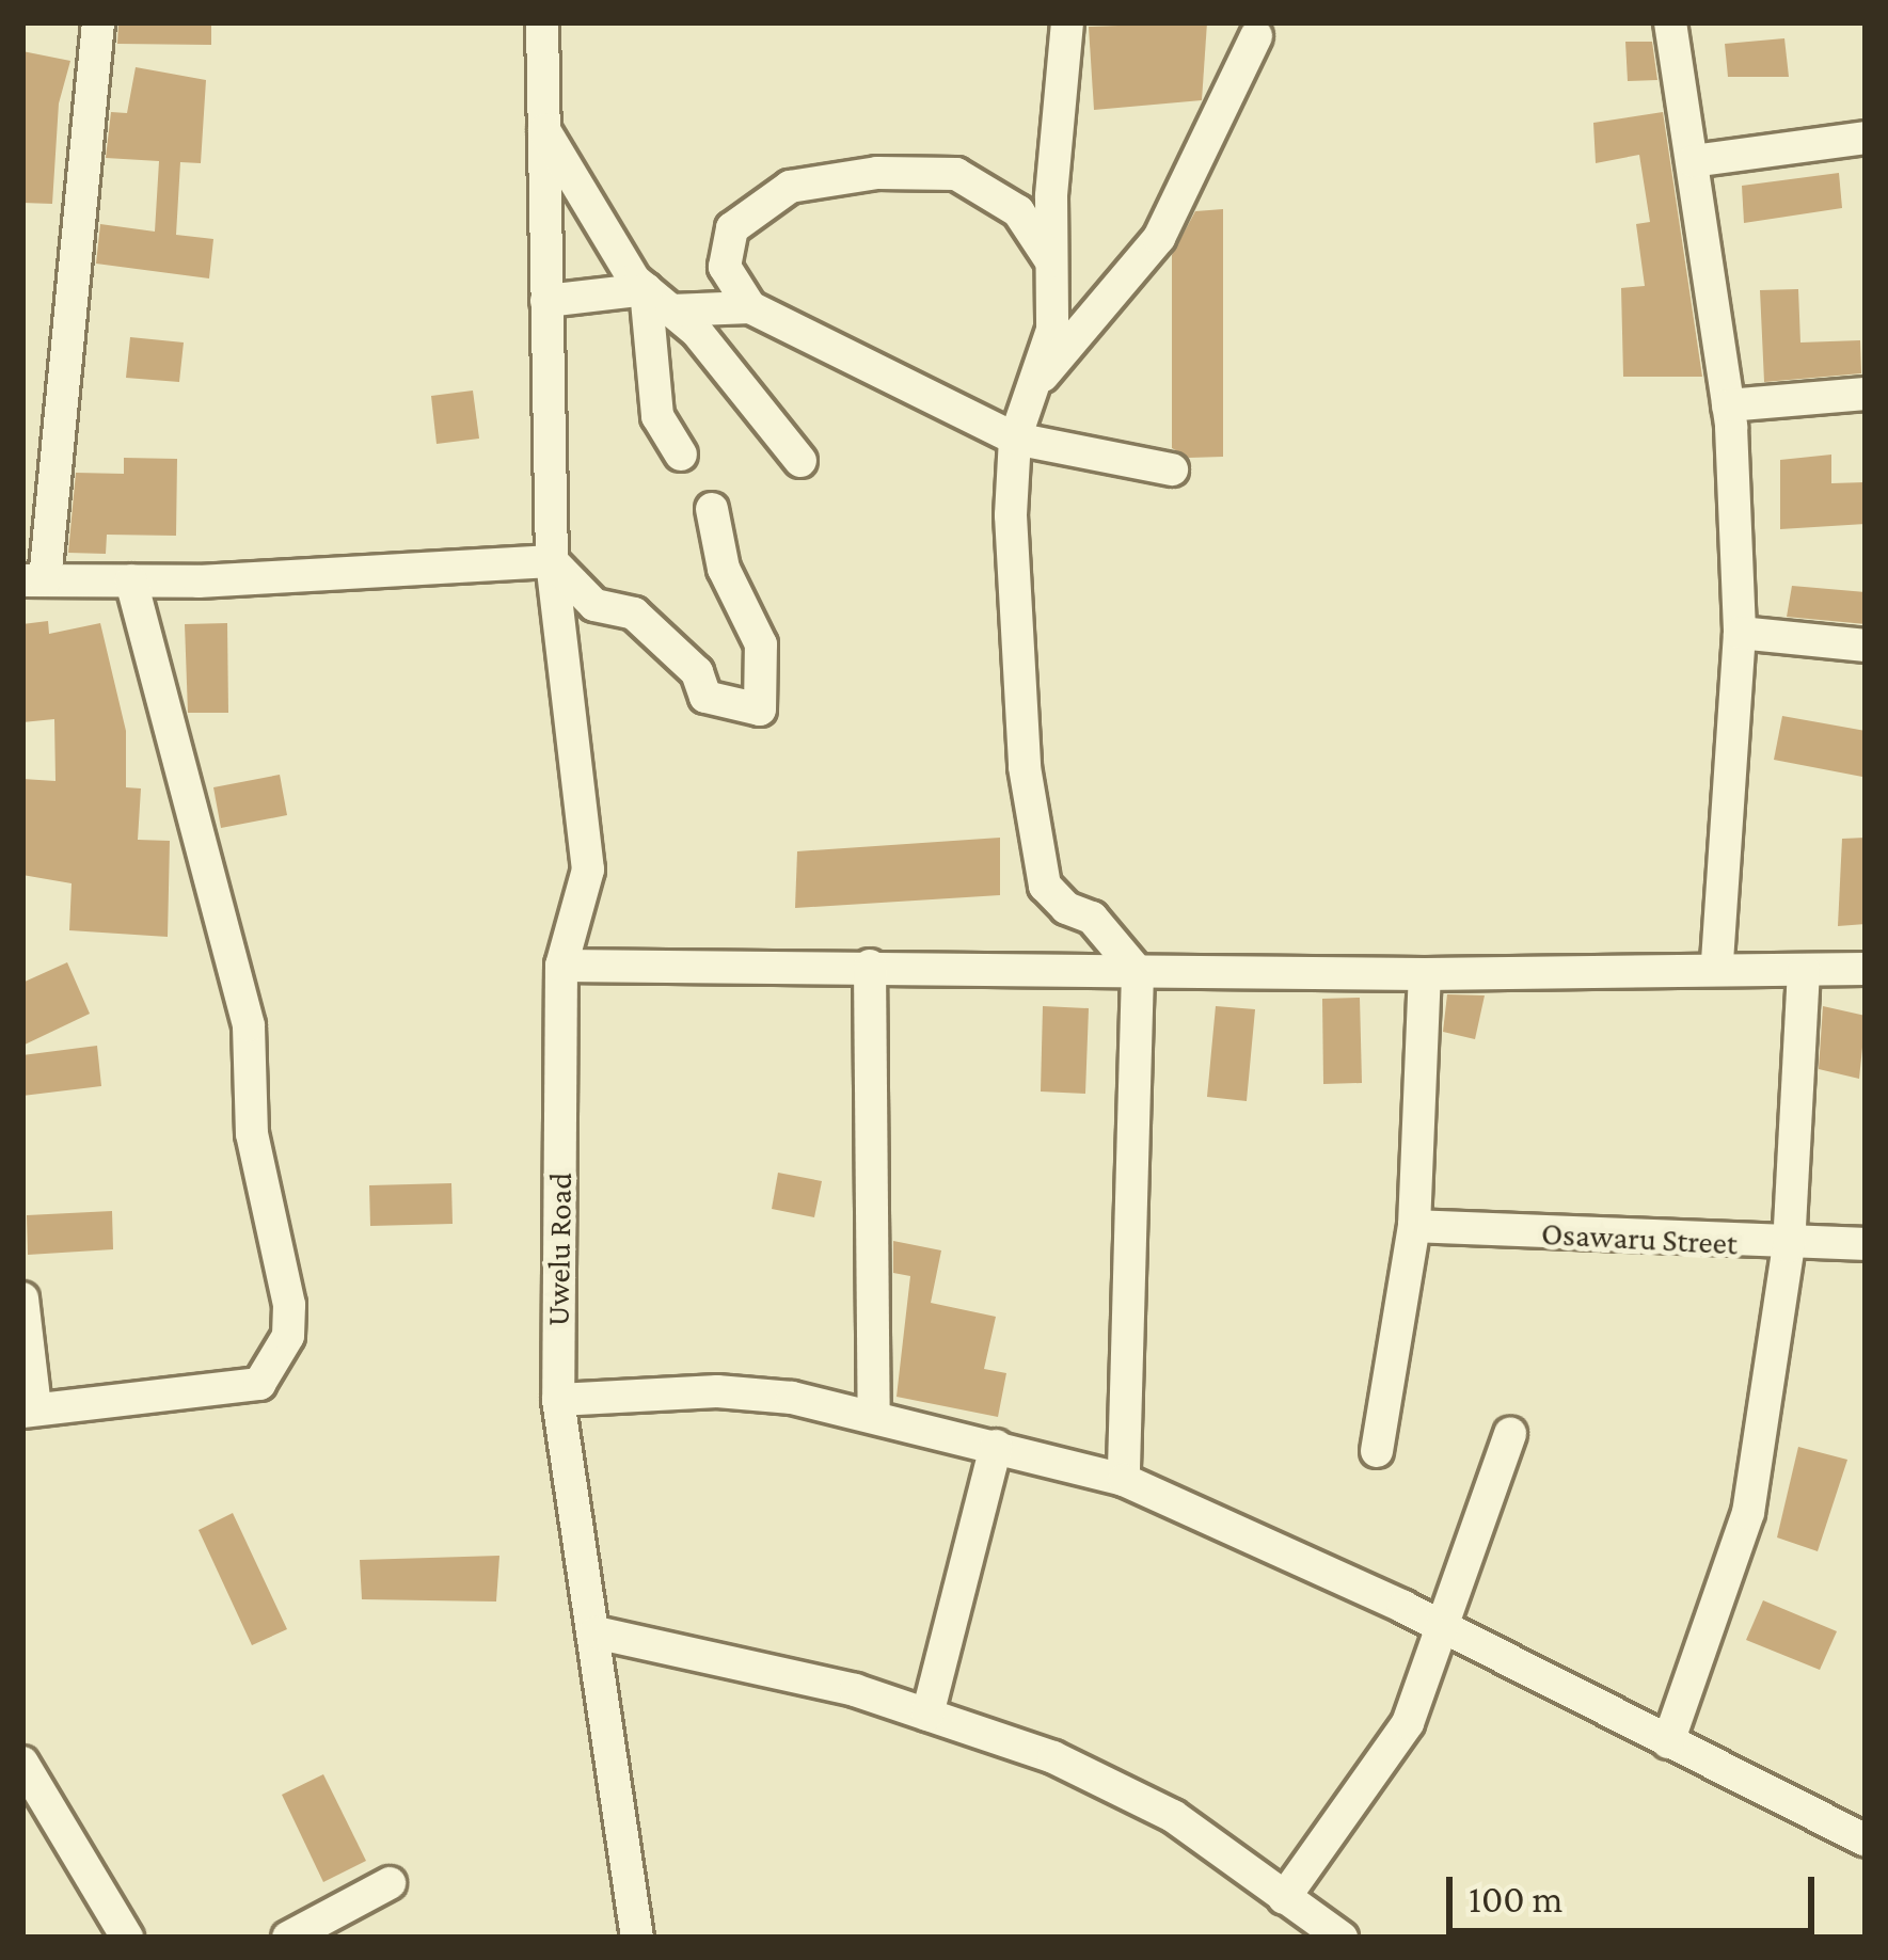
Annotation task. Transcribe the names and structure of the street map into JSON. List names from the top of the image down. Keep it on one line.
{"streets":{"street":["Osawaru Street","Uwelu Road"]},"scale_bar":"100 m"}
